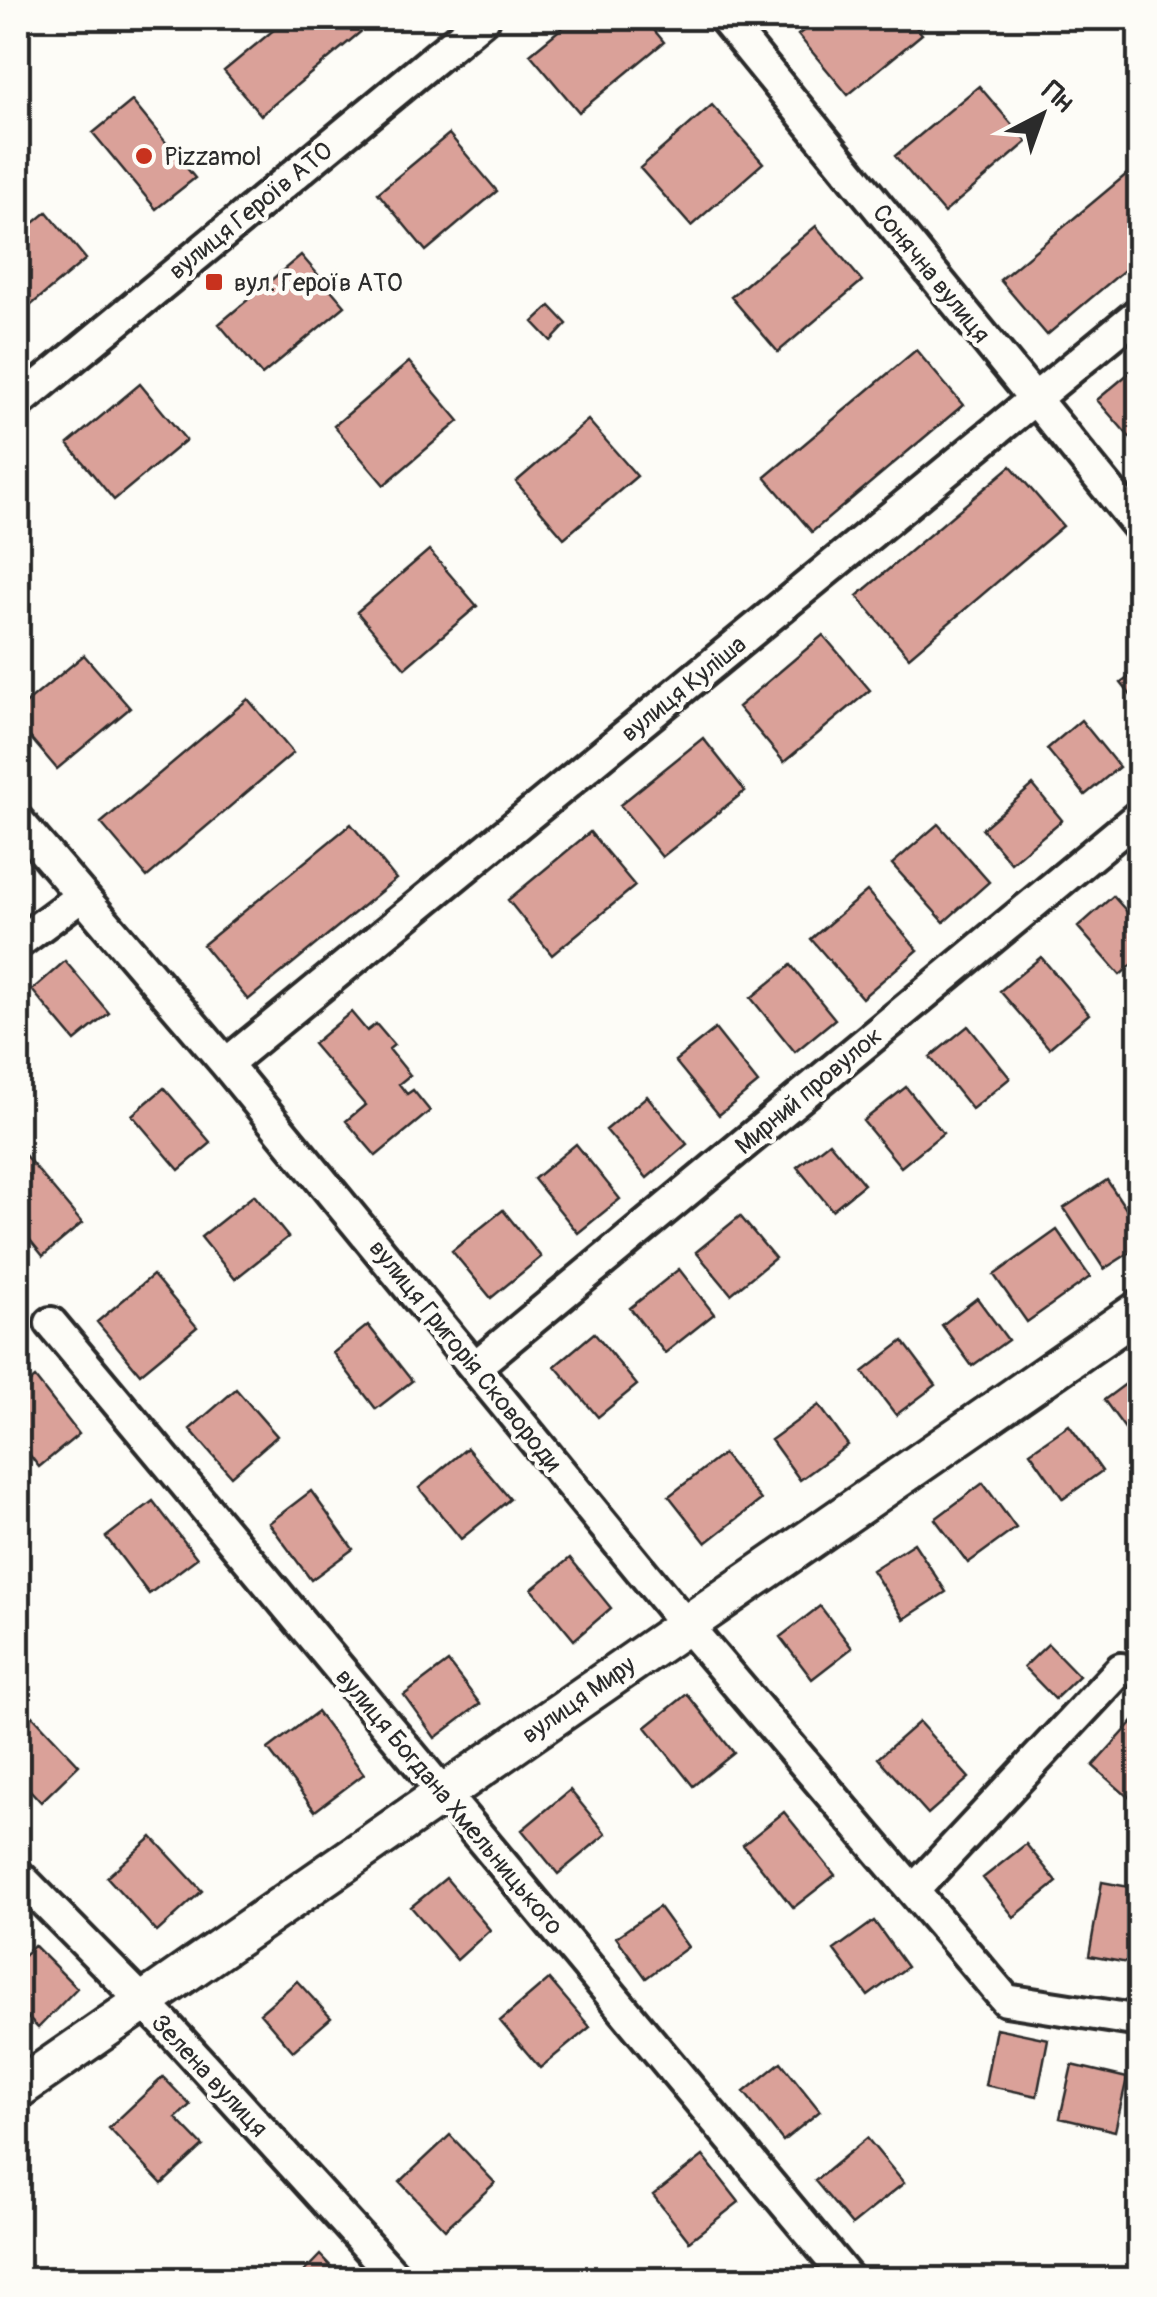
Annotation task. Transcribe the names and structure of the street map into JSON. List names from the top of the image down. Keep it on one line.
{"streets":{"street":["вулиця Героїв АТО","Сонячна вулиця","вулиця Куліша","Мирний провулок","вулиця Григорія Сковороди","вулиця Миру","вулиця Богдана Хмельницького","Зелена вулиця"]},"crossings":[["Сонячна вулиця","вулиця Куліша"],["вулиця Куліша","вулиця Григорія Сковороди"],["Мирний провулок","вулиця Григорія Сковороди"],["вулиця Григорія Сковороди","вулиця Миру"],["вулиця Миру","вулиця Богдана Хмельницького"],["вулиця Миру","Зелена вулиця"]],"places":{"other":["Pizzamol"],"transit":["вул. Героїв АТО"]},"north":"top right"}
